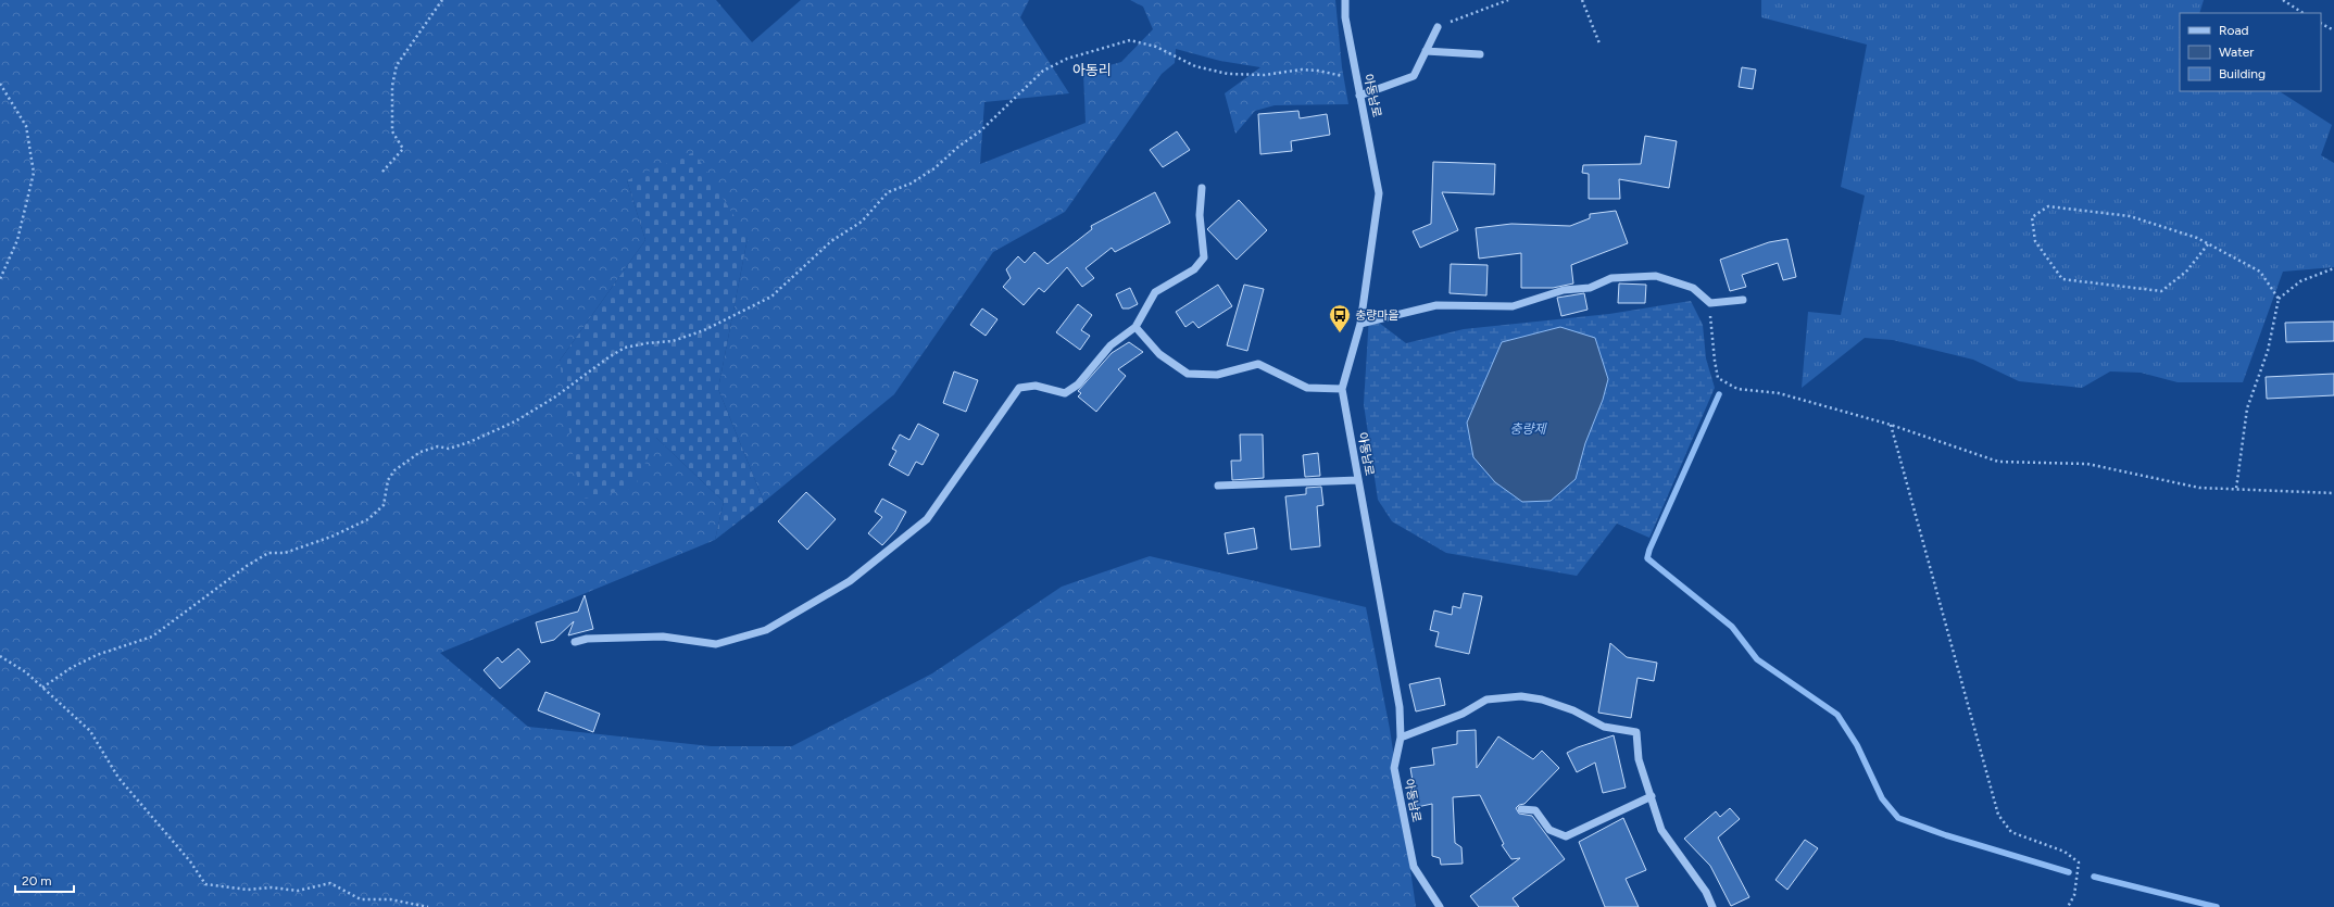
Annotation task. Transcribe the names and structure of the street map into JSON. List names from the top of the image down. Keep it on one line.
{"streets":{"street":["아동남로"]},"districts":["아동리"],"water":["충량제"],"places":{"bus stop":["충량마을"]},"legend":["Road","Water","Building"],"scale_bar":"20 m"}
